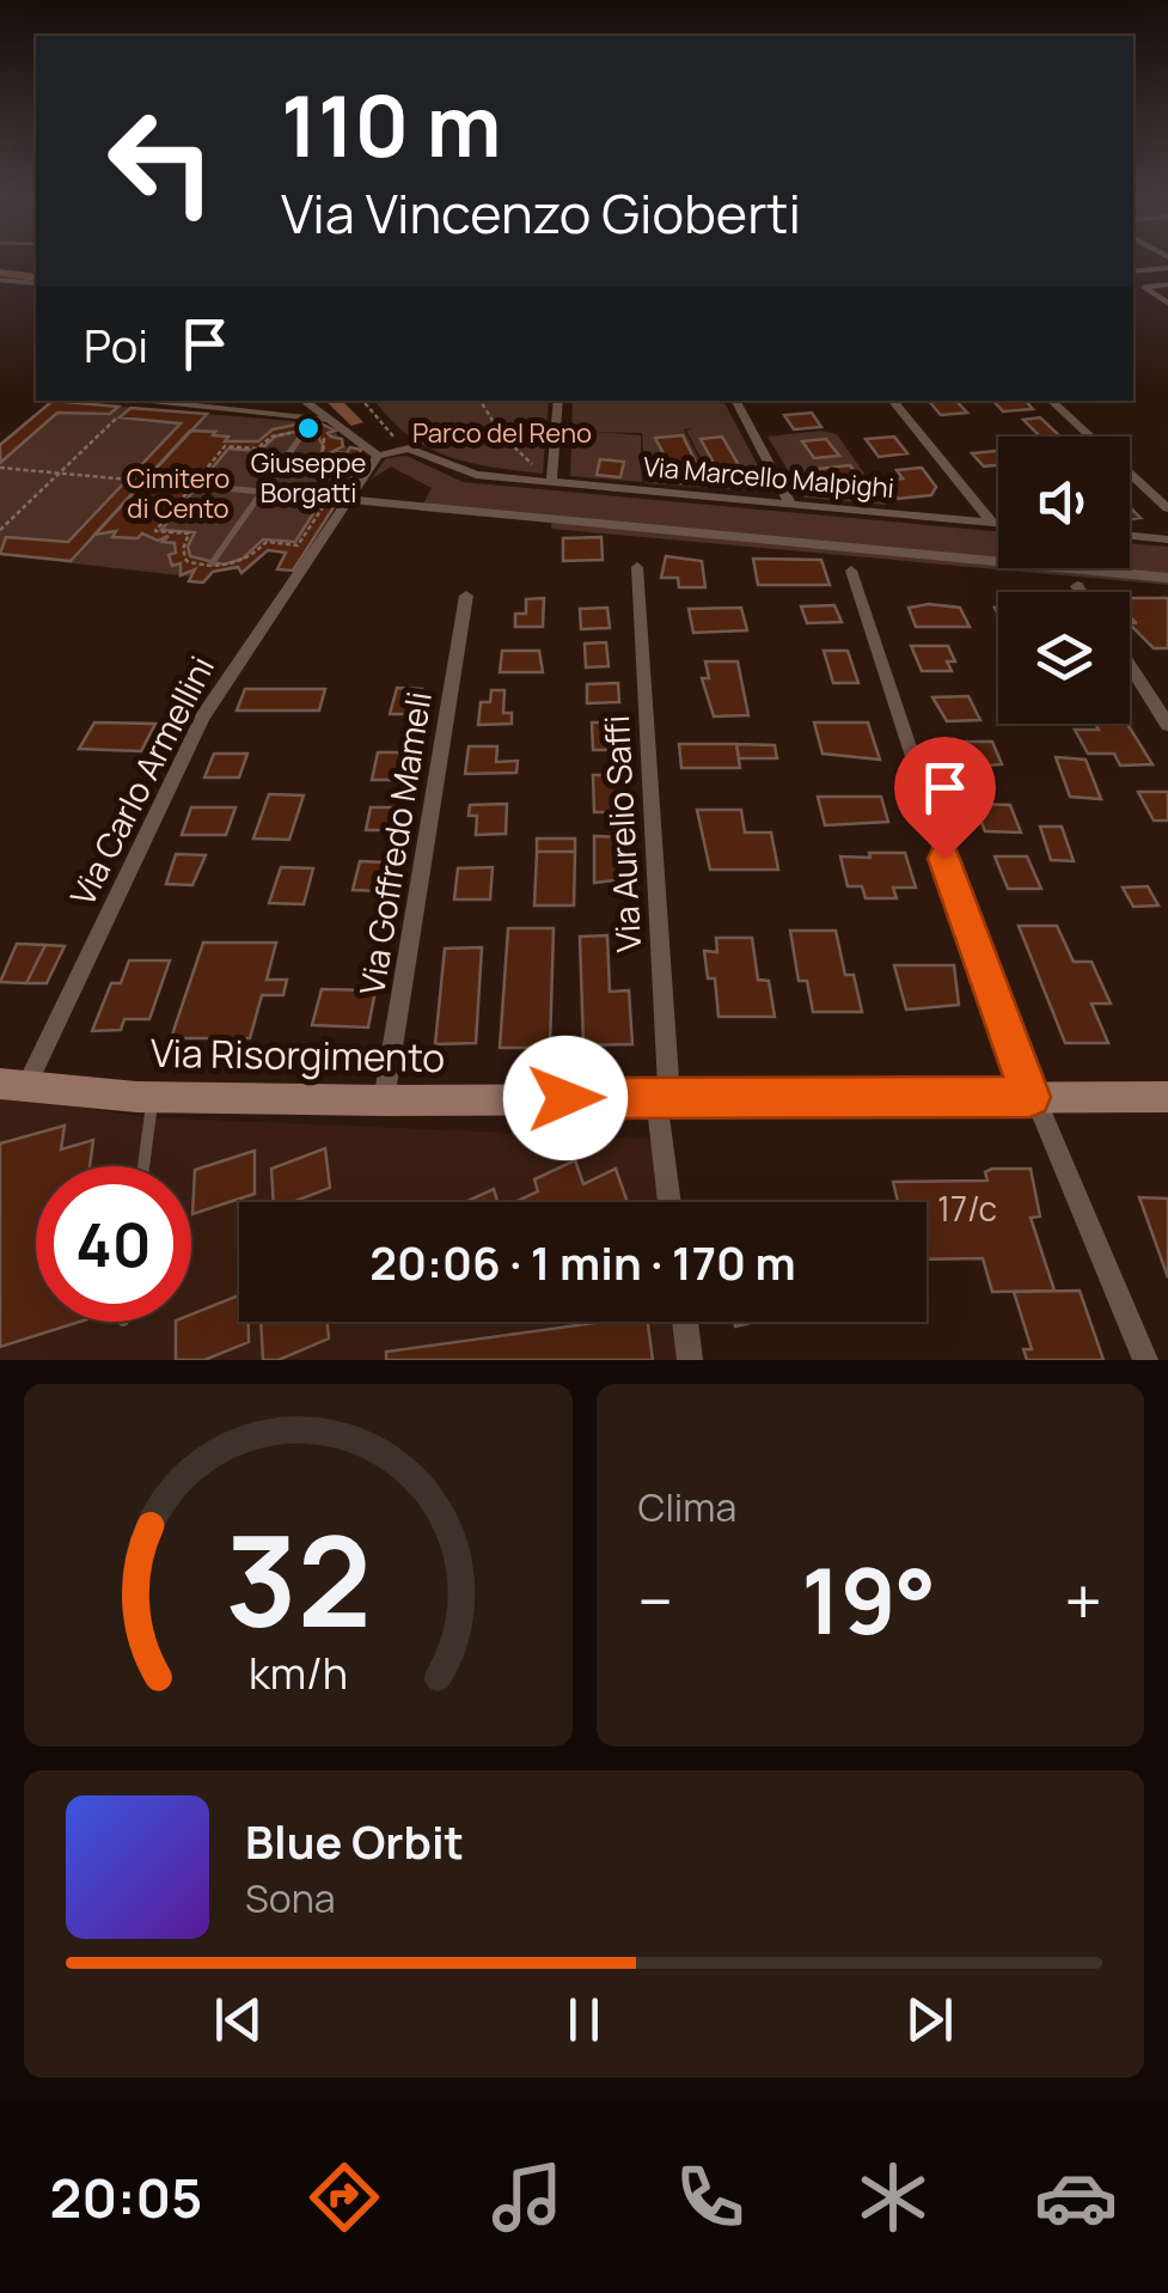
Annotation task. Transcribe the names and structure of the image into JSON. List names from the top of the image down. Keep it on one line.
{"streets":{"street":["Via Marcello Malpighi","Via Carlo Armellini","Via Aurelio Saffi","Via Goffredo Mameli","Via Risorgimento"]},"crossings":[["Via Carlo Armellini","Via Risorgimento"],["Via Aurelio Saffi","Via Risorgimento"],["Via Goffredo Mameli","Via Risorgimento"]],"parks":["Parco del Reno","Cimitero di Cento"],"places":["Giuseppe Borgatti"],"house_numbers":["17/c"],"page":{"turn":["110 m","Via Vincenzo Gioberti"],"then":"Poi","limit":"40","trip":"20:06 · 1 min · 170 m","tile":"Clima","heat":["−","19°","+"],"song":["Blue Orbit","Sona"],"tabs":"20:05","gauge":["32","km/h"]}}
